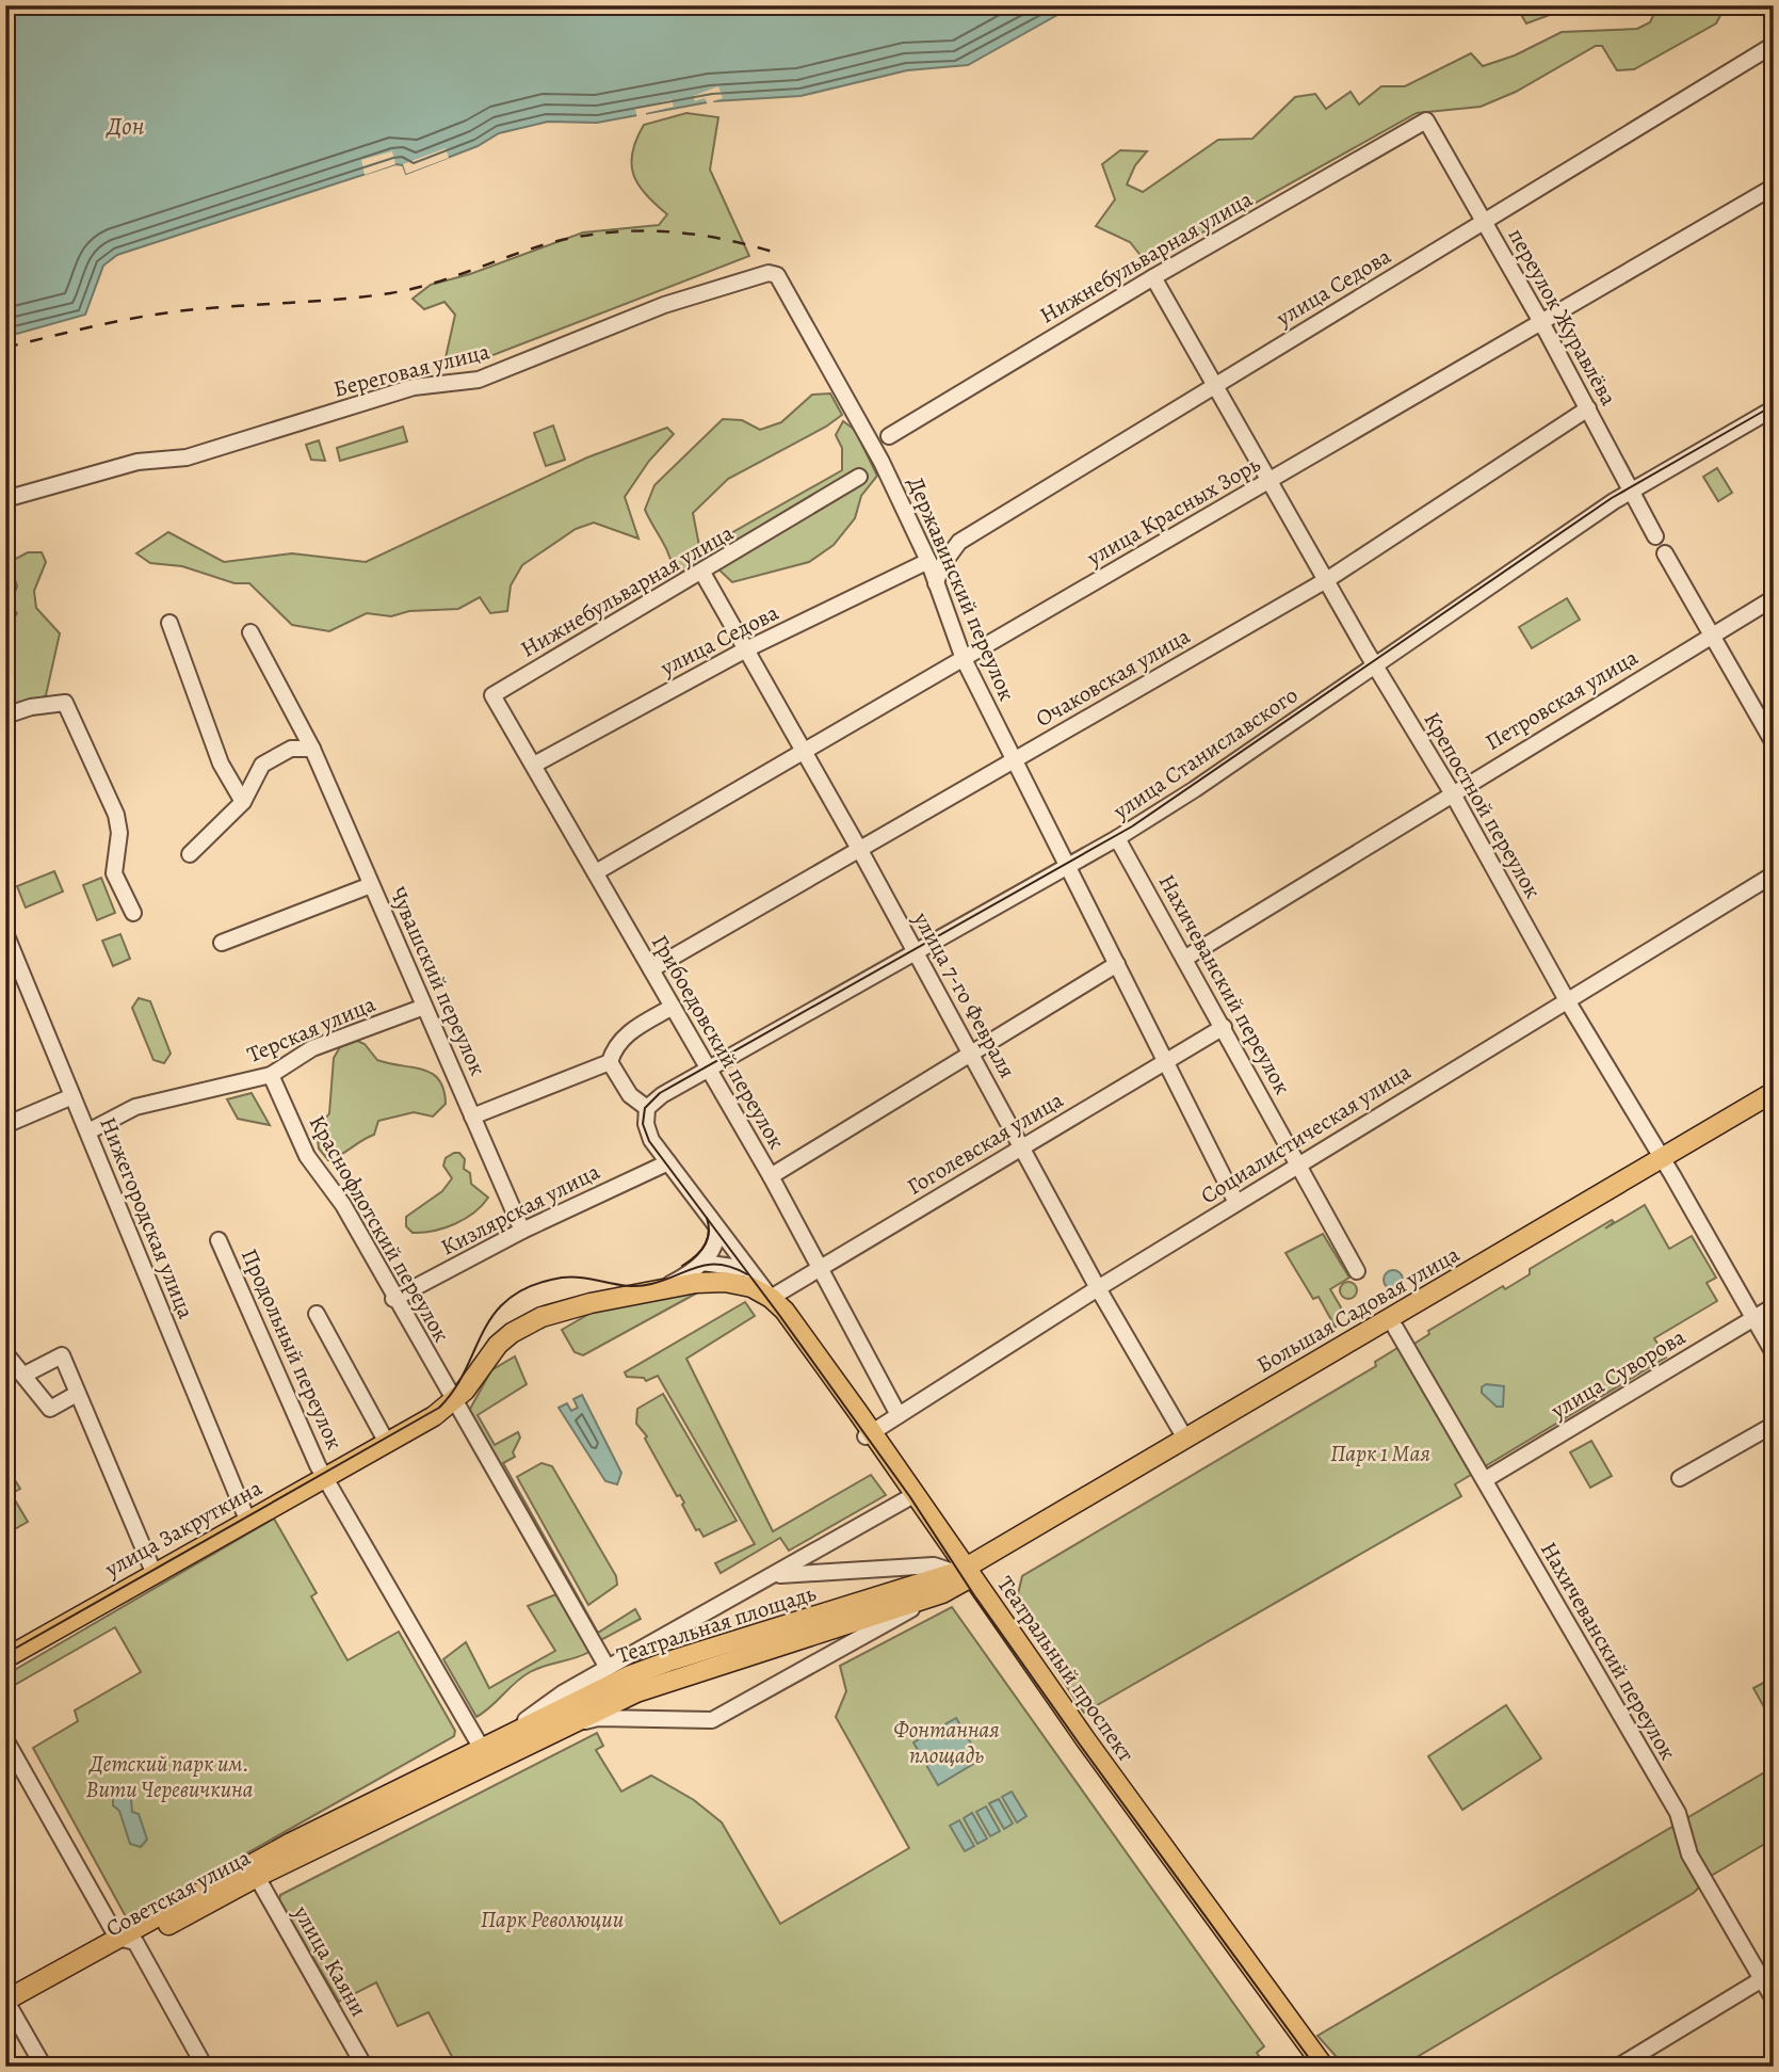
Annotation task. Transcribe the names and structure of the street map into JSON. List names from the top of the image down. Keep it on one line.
{"streets":{"main road":["Большая Садовая улица","улица Закруткина","Театральная площадь","Театральный проспект","Советская улица"],"street":["Нижнебульварная улица","улица Седова","переулок Журавлёва","Береговая улица","улица Красных Зорь","Державинский переулок","Очаковская улица","Петровская улица","улица Станиславского","Крепостной переулок","Чувашский переулок","Нахичеванский переулок","улица 7-го Февраля","Терская улица","Грибоедовский переулок","Социалистическая улица","Гоголевская улица","Кизлярская улица","Нижегородская улица","Краснофлотский переулок","Продольный переулок","улица Суворова","улица Каяни"]},"crossings":[["Нижнебульварная улица","переулок Журавлёва"],["Нижнебульварная улица","Крепостной переулок"],["Нижнебульварная улица","улица 7-го Февраля"],["Нижнебульварная улица","Грибоедовский переулок"],["улица Седова","переулок Журавлёва"],["улица Седова","Державинский переулок"],["улица Седова","Крепостной переулок"],["улица Седова","улица 7-го Февраля"],["улица Седова","Грибоедовский переулок"],["переулок Журавлёва","улица Красных Зорь"],["переулок Журавлёва","Очаковская улица"],["переулок Журавлёва","улица Станиславского"],["Береговая улица","Державинский переулок"],["улица Красных Зорь","Державинский переулок"],["улица Красных Зорь","Крепостной переулок"],["улица Красных Зорь","улица 7-го Февраля"],["улица Красных Зорь","Грибоедовский переулок"],["Державинский переулок","Очаковская улица"],["Державинский переулок","улица Станиславского"],["Державинский переулок","Социалистическая улица"],["Державинский переулок","Гоголевская улица"],["Очаковская улица","Крепостной переулок"],["Очаковская улица","улица 7-го Февраля"],["Очаковская улица","Грибоедовский переулок"],["Петровская улица","Крепостной переулок"],["Петровская улица","Нахичеванский переулок"],["улица Станиславского","Крепостной переулок"],["улица Станиславского","Нахичеванский переулок"],["улица Станиславского","улица 7-го Февраля"],["улица Станиславского","Грибоедовский переулок"],["улица Станиславского","Театральный проспект"],["Крепостной переулок","Социалистическая улица"],["Крепостной переулок","Большая Садовая улица"],["Крепостной переулок","улица Суворова"],["Чувашский переулок","Терская улица"],["Чувашский переулок","Кизлярская улица"],["Нахичеванский переулок","Социалистическая улица"],["Нахичеванский переулок","Гоголевская улица"],["Нахичеванский переулок","Большая Садовая улица"],["Нахичеванский переулок","улица Суворова"],["улица 7-го Февраля","Социалистическая улица"],["улица 7-го Февраля","Гоголевская улица"],["улица 7-го Февраля","Большая Садовая улица"],["Терская улица","Нижегородская улица"],["Терская улица","Краснофлотский переулок"],["Грибоедовский переулок","Социалистическая улица"],["Грибоедовский переулок","Гоголевская улица"],["Социалистическая улица","Театральный проспект"],["Гоголевская улица","улица Закруткина"],["Гоголевская улица","Театральный проспект"],["Кизлярская улица","Краснофлотский переулок"],["Кизлярская улица","Театральный проспект"],["Нижегородская улица","улица Закруткина"],["Краснофлотский переулок","улица Закруткина"],["Краснофлотский переулок","Театральная площадь"],["Большая Садовая улица","Театральная площадь"],["Большая Садовая улица","Театральный проспект"],["Продольный переулок","улица Закруткина"],["Продольный переулок","Советская улица"],["улица Закруткина","Театральный проспект"],["Театральная площадь","Театральный проспект"],["Театральная площадь","Советская улица"],["Советская улица","улица Каяни"]],"water":["Дон"],"parks":["Парк 1 Мая","Фонтанная площадь","Детский парк им. Вити Черевичкина","Парк Революции"]}
